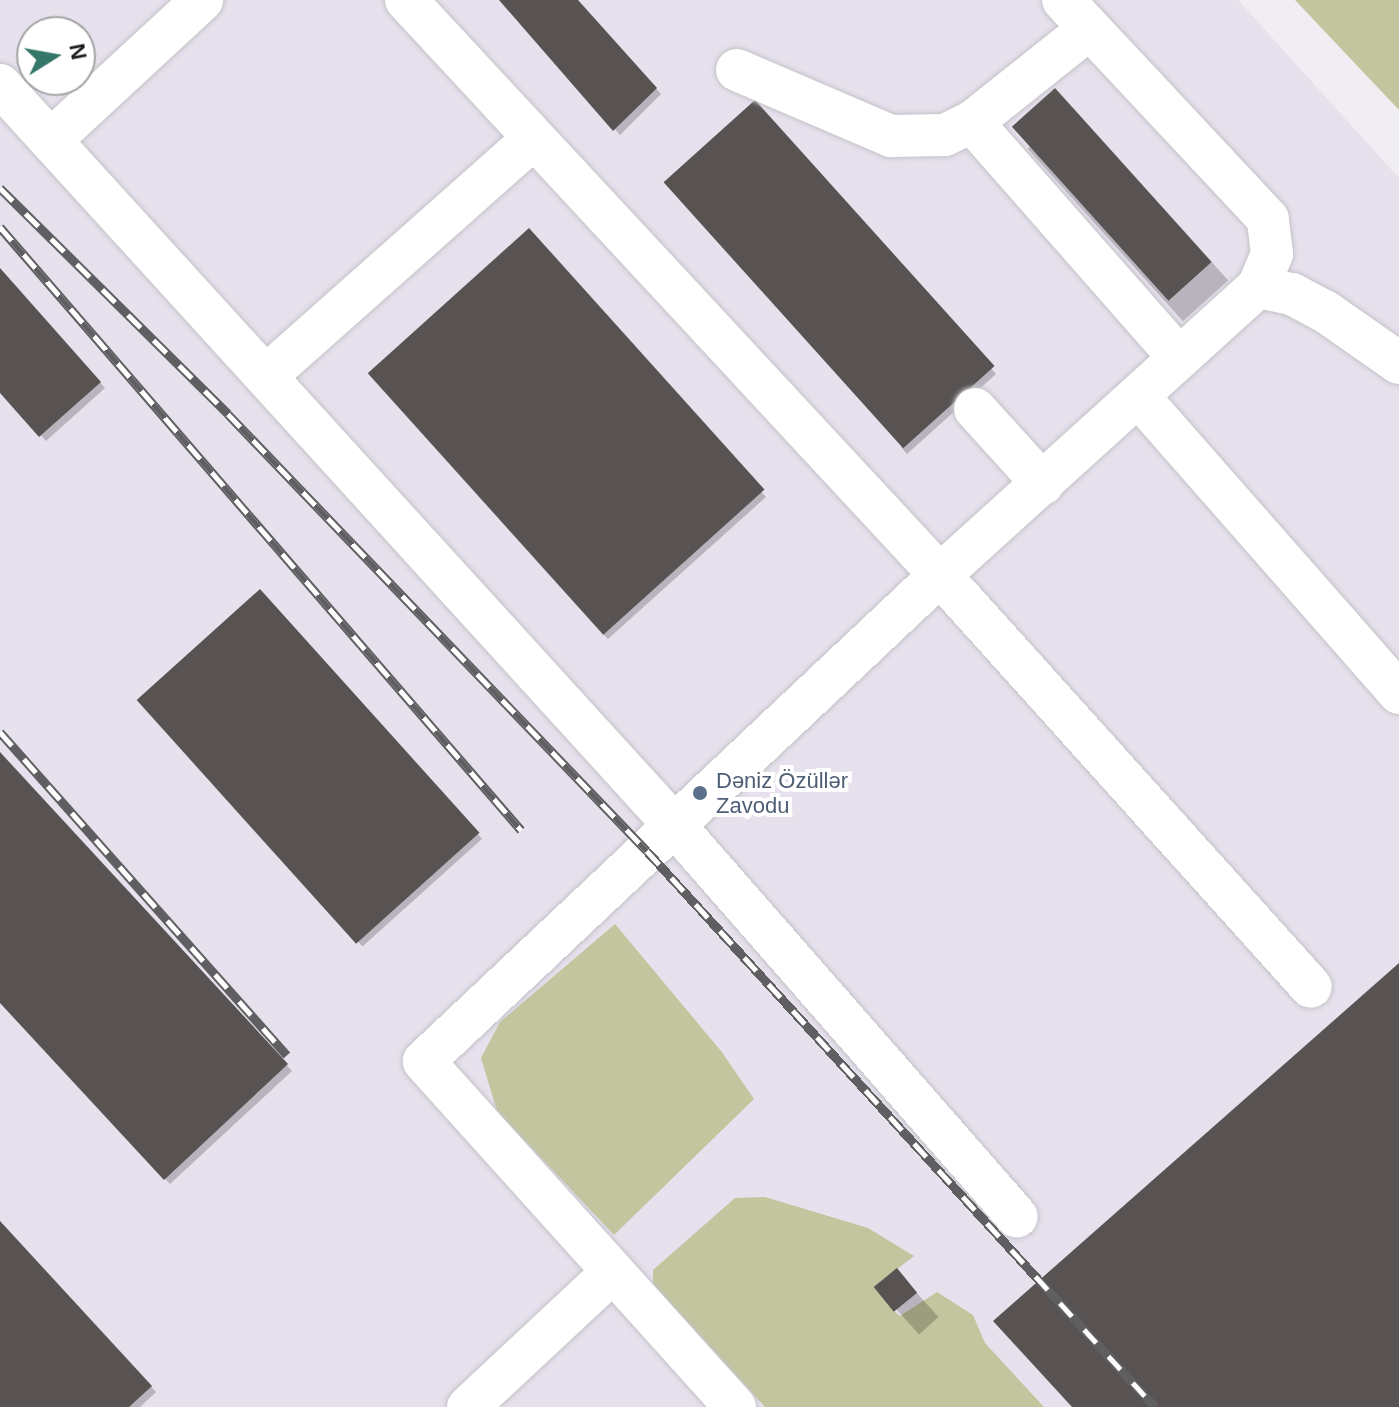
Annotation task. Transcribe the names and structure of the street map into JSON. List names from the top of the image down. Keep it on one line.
{"places":["Dəniz Özüllər Zavodu"],"north":"right"}
